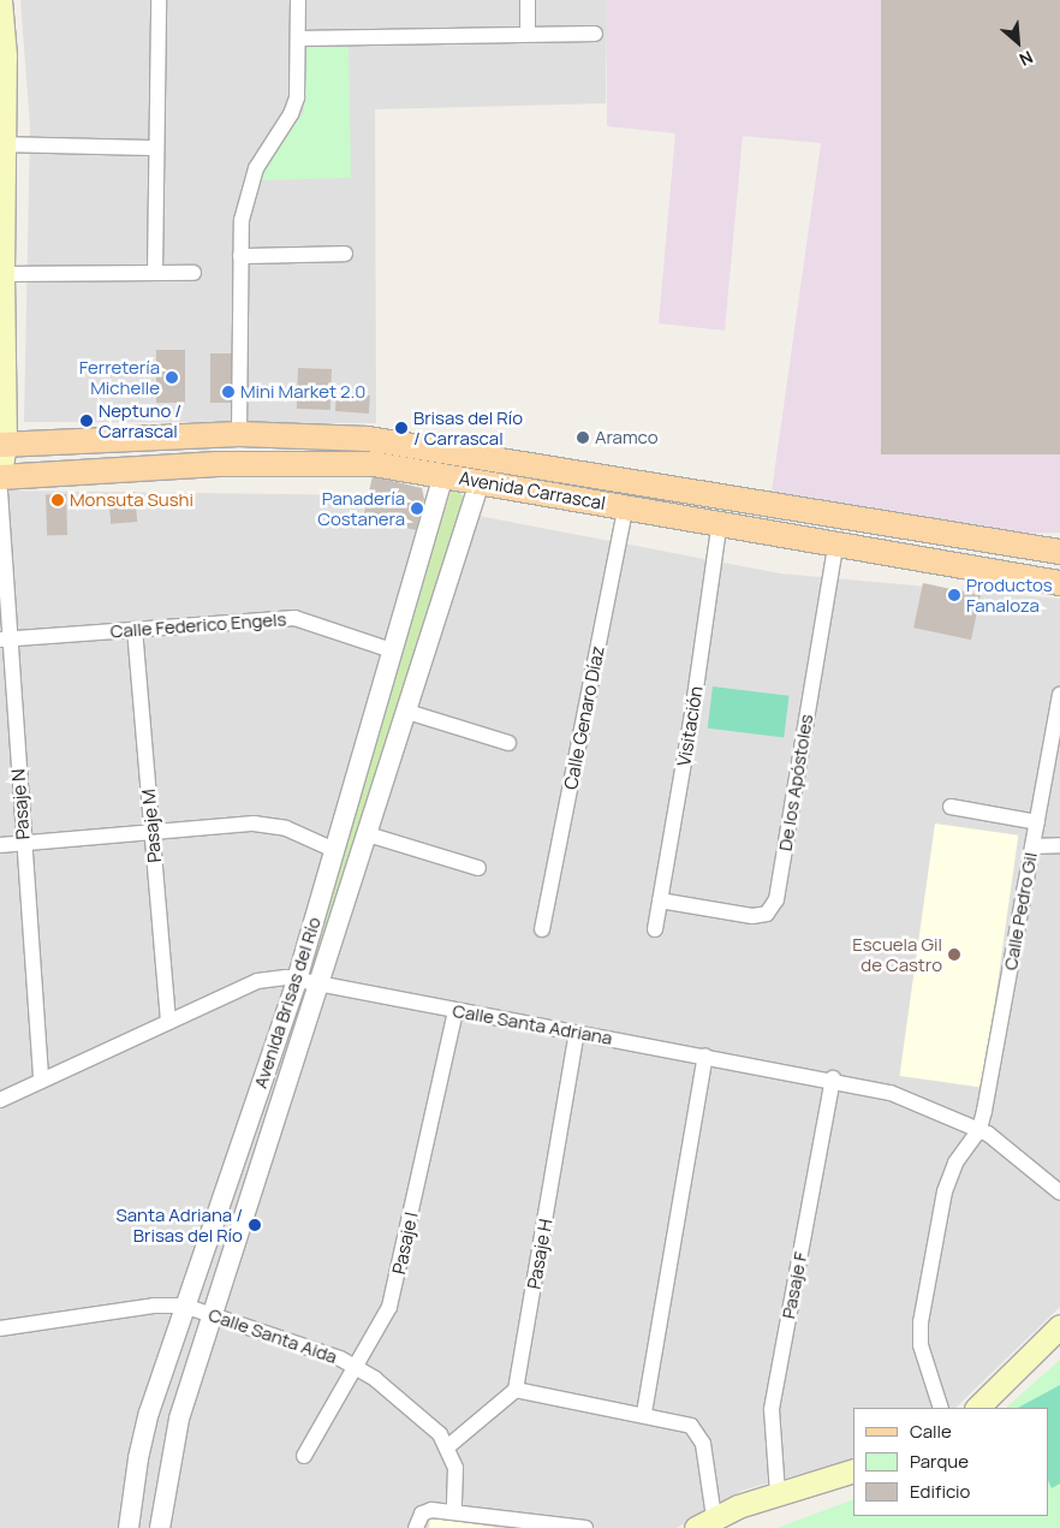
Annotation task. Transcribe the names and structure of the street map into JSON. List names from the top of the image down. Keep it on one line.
{"streets":{"main road":["Avenida Carrascal"],"street":["Calle Federico Engels","Calle Genaro Díaz","Visitación","De los Apóstoles","Pasaje N","Pasaje M","Calle Pedro Gil","Avenida Brisas del Río","Calle Santa Adriana","Pasaje I","Pasaje H","Pasaje F","Calle Santa Aida"]},"crossings":[["Avenida Carrascal","Calle Genaro Díaz"],["Avenida Carrascal","Visitación"],["Avenida Carrascal","De los Apóstoles"],["Avenida Carrascal","Avenida Brisas del Río"],["Calle Federico Engels","Pasaje N"],["Calle Federico Engels","Pasaje M"],["Calle Federico Engels","Avenida Brisas del Río"],["Visitación","De los Apóstoles"],["Pasaje N","Calle Santa Adriana"],["Pasaje M","Calle Santa Adriana"],["Calle Pedro Gil","Calle Santa Adriana"],["Avenida Brisas del Río","Calle Santa Adriana"],["Avenida Brisas del Río","Calle Santa Aida"],["Calle Santa Adriana","Pasaje I"],["Calle Santa Adriana","Pasaje H"],["Calle Santa Adriana","Pasaje F"],["Pasaje I","Calle Santa Aida"]],"places":["Ferretería Michelle","Mini Market 2.0","Neptuno / Carrascal","Brisas del Río / Carrascal","Aramco","Monsuta Sushi","Panadería Costanera","Productos Fanaloza","Escuela Gil de Castro","Santa Adriana / Brisas del Río"],"legend":["Calle","Parque","Edificio"],"north":"bottom right"}
